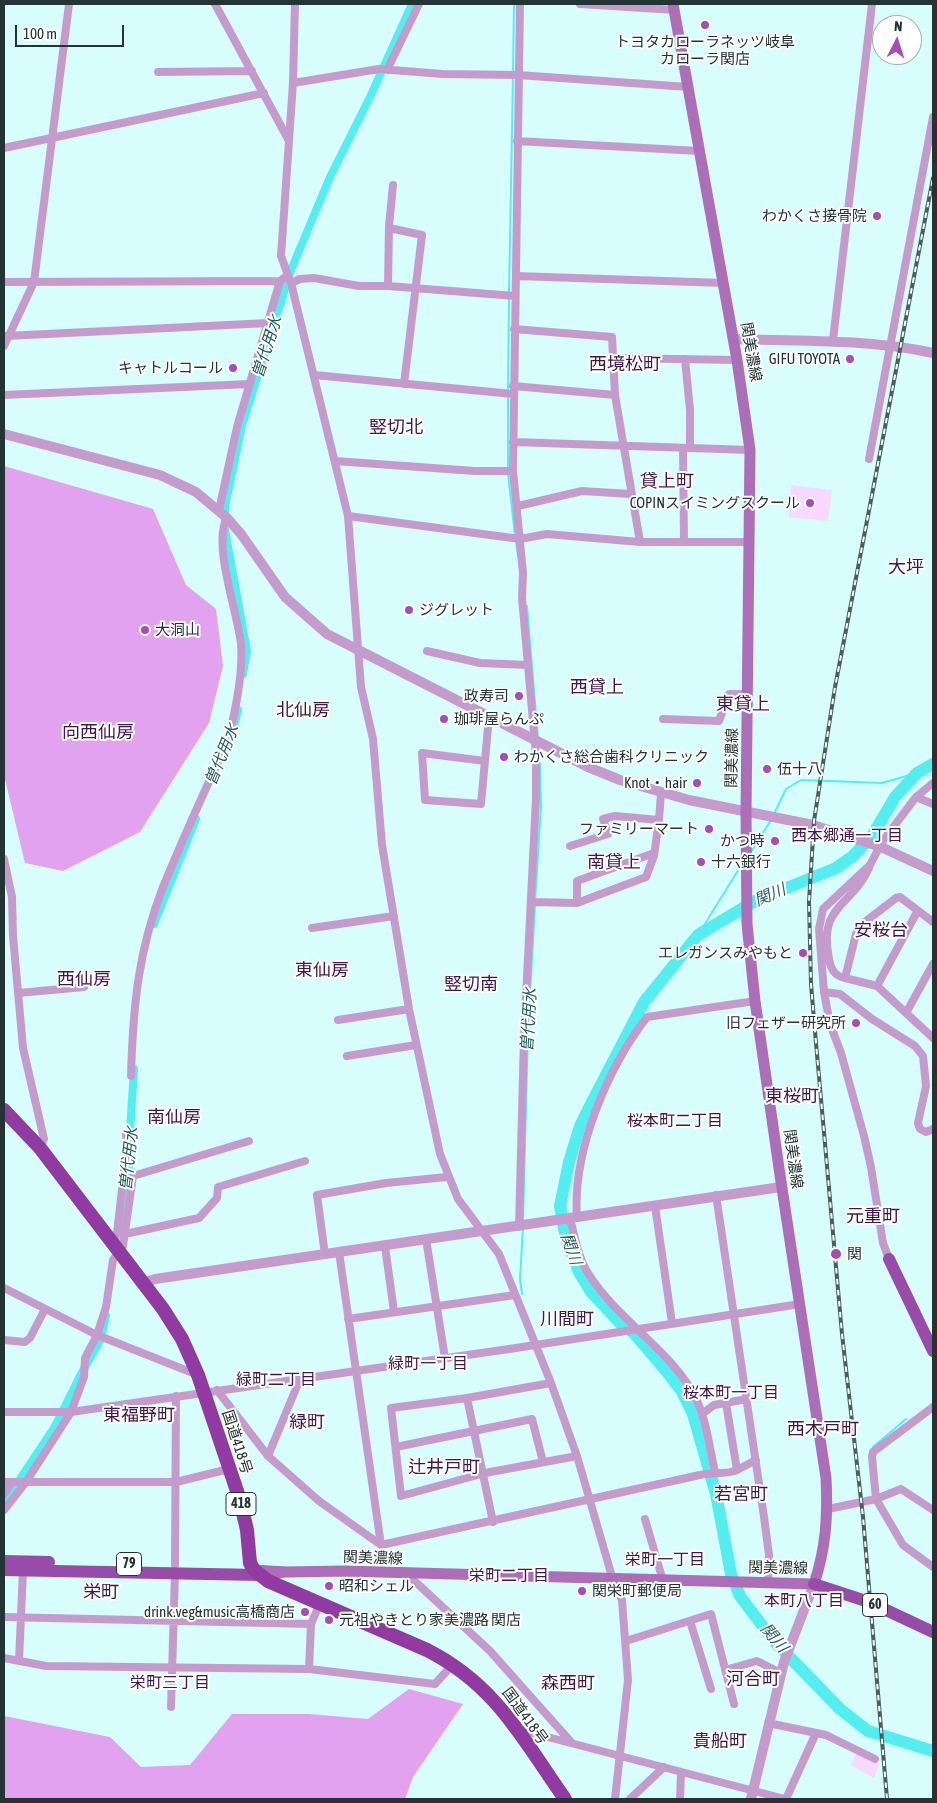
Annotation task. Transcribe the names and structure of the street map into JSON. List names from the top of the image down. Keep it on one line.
{"streets":{"highway":["国道418号","418"],"main road":["関美濃線","79","60"]},"crossings":[["関美濃線","国道418号"],["関美濃線","79"],["関美濃線","60"],["国道418号","79"]],"districts":["西境松町","竪切北","貸上町","大坪","西貸上","東貸上","北仙房","向西仙房","西本郷通一丁目","南貸上","安桜台","東仙房","西仙房","竪切南","東桜町","南仙房","桜本町二丁目","元重町","川間町","緑町一丁目","緑町二丁目","桜本町一丁目","東福野町","緑町","西木戸町","辻井戸町","若宮町","栄町一丁目","栄町二丁目","栄町","本町八丁目","河合町","栄町三丁目","森西町","貴船町"],"water":["曽代用水","関川"],"places":["トヨタカローラネッツ岐阜 カローラ関店","わかくさ接骨院","GIFU TOYOTA","キャトルコール","COPINスイミングスクール","ジグレット","大洞山","政寿司","珈琲屋らんぷ","わかくさ総合歯科クリニック","伍十八","Knot・hair","ファミリーマート","かつ時","十六銀行","エレガンスみやもと","旧フェザー研究所","関","昭和シェル","関栄町郵便局","drink.veg&music高橋商店","元祖やきとり家美濃路 関店"],"scale_bar":"100 m","north":"top"}
